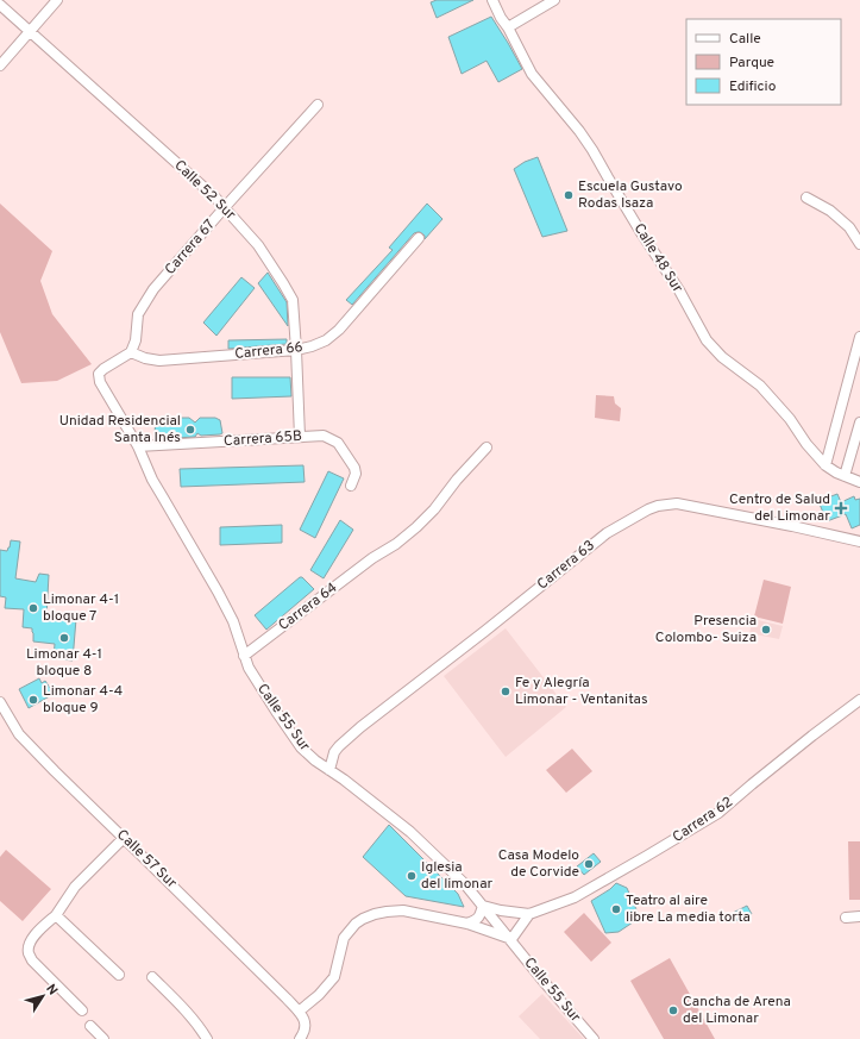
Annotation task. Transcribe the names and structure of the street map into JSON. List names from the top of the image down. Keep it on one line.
{"streets":{"street":["Calle 52 Sur","Carrera 67","Calle 48 Sur","Carrera 66","Carrera 65B","Carrera 63","Carrera 64","Calle 55 Sur","Carrera 62","Calle 57 Sur"]},"crossings":[["Calle 52 Sur","Carrera 67"],["Calle 52 Sur","Carrera 66"],["Calle 52 Sur","Carrera 65B"],["Carrera 67","Carrera 66"],["Carrera 67","Calle 55 Sur"],["Carrera 66","Calle 55 Sur"],["Carrera 65B","Calle 55 Sur"],["Carrera 63","Calle 55 Sur"],["Carrera 64","Calle 55 Sur"],["Calle 55 Sur","Carrera 62"]],"places":{"other":["Escuela Gustavo Rodas Isaza","Unidad Residencial Santa Inés","Limonar 4-1 bloque 7","Presencia Colombo- Suiza","Limonar 4-1 bloque 8","Fe y Alegría Limonar - Ventanitas","Limonar 4-4 bloque 9","Casa Modelo de Corvide","Iglesia del limonar","Teatro al aire libre La media torta","Cancha de Arena del Limonar"],"health":["Centro de Salud del Limonar"]},"legend":["Calle","Parque","Edificio"],"north":"top right"}
